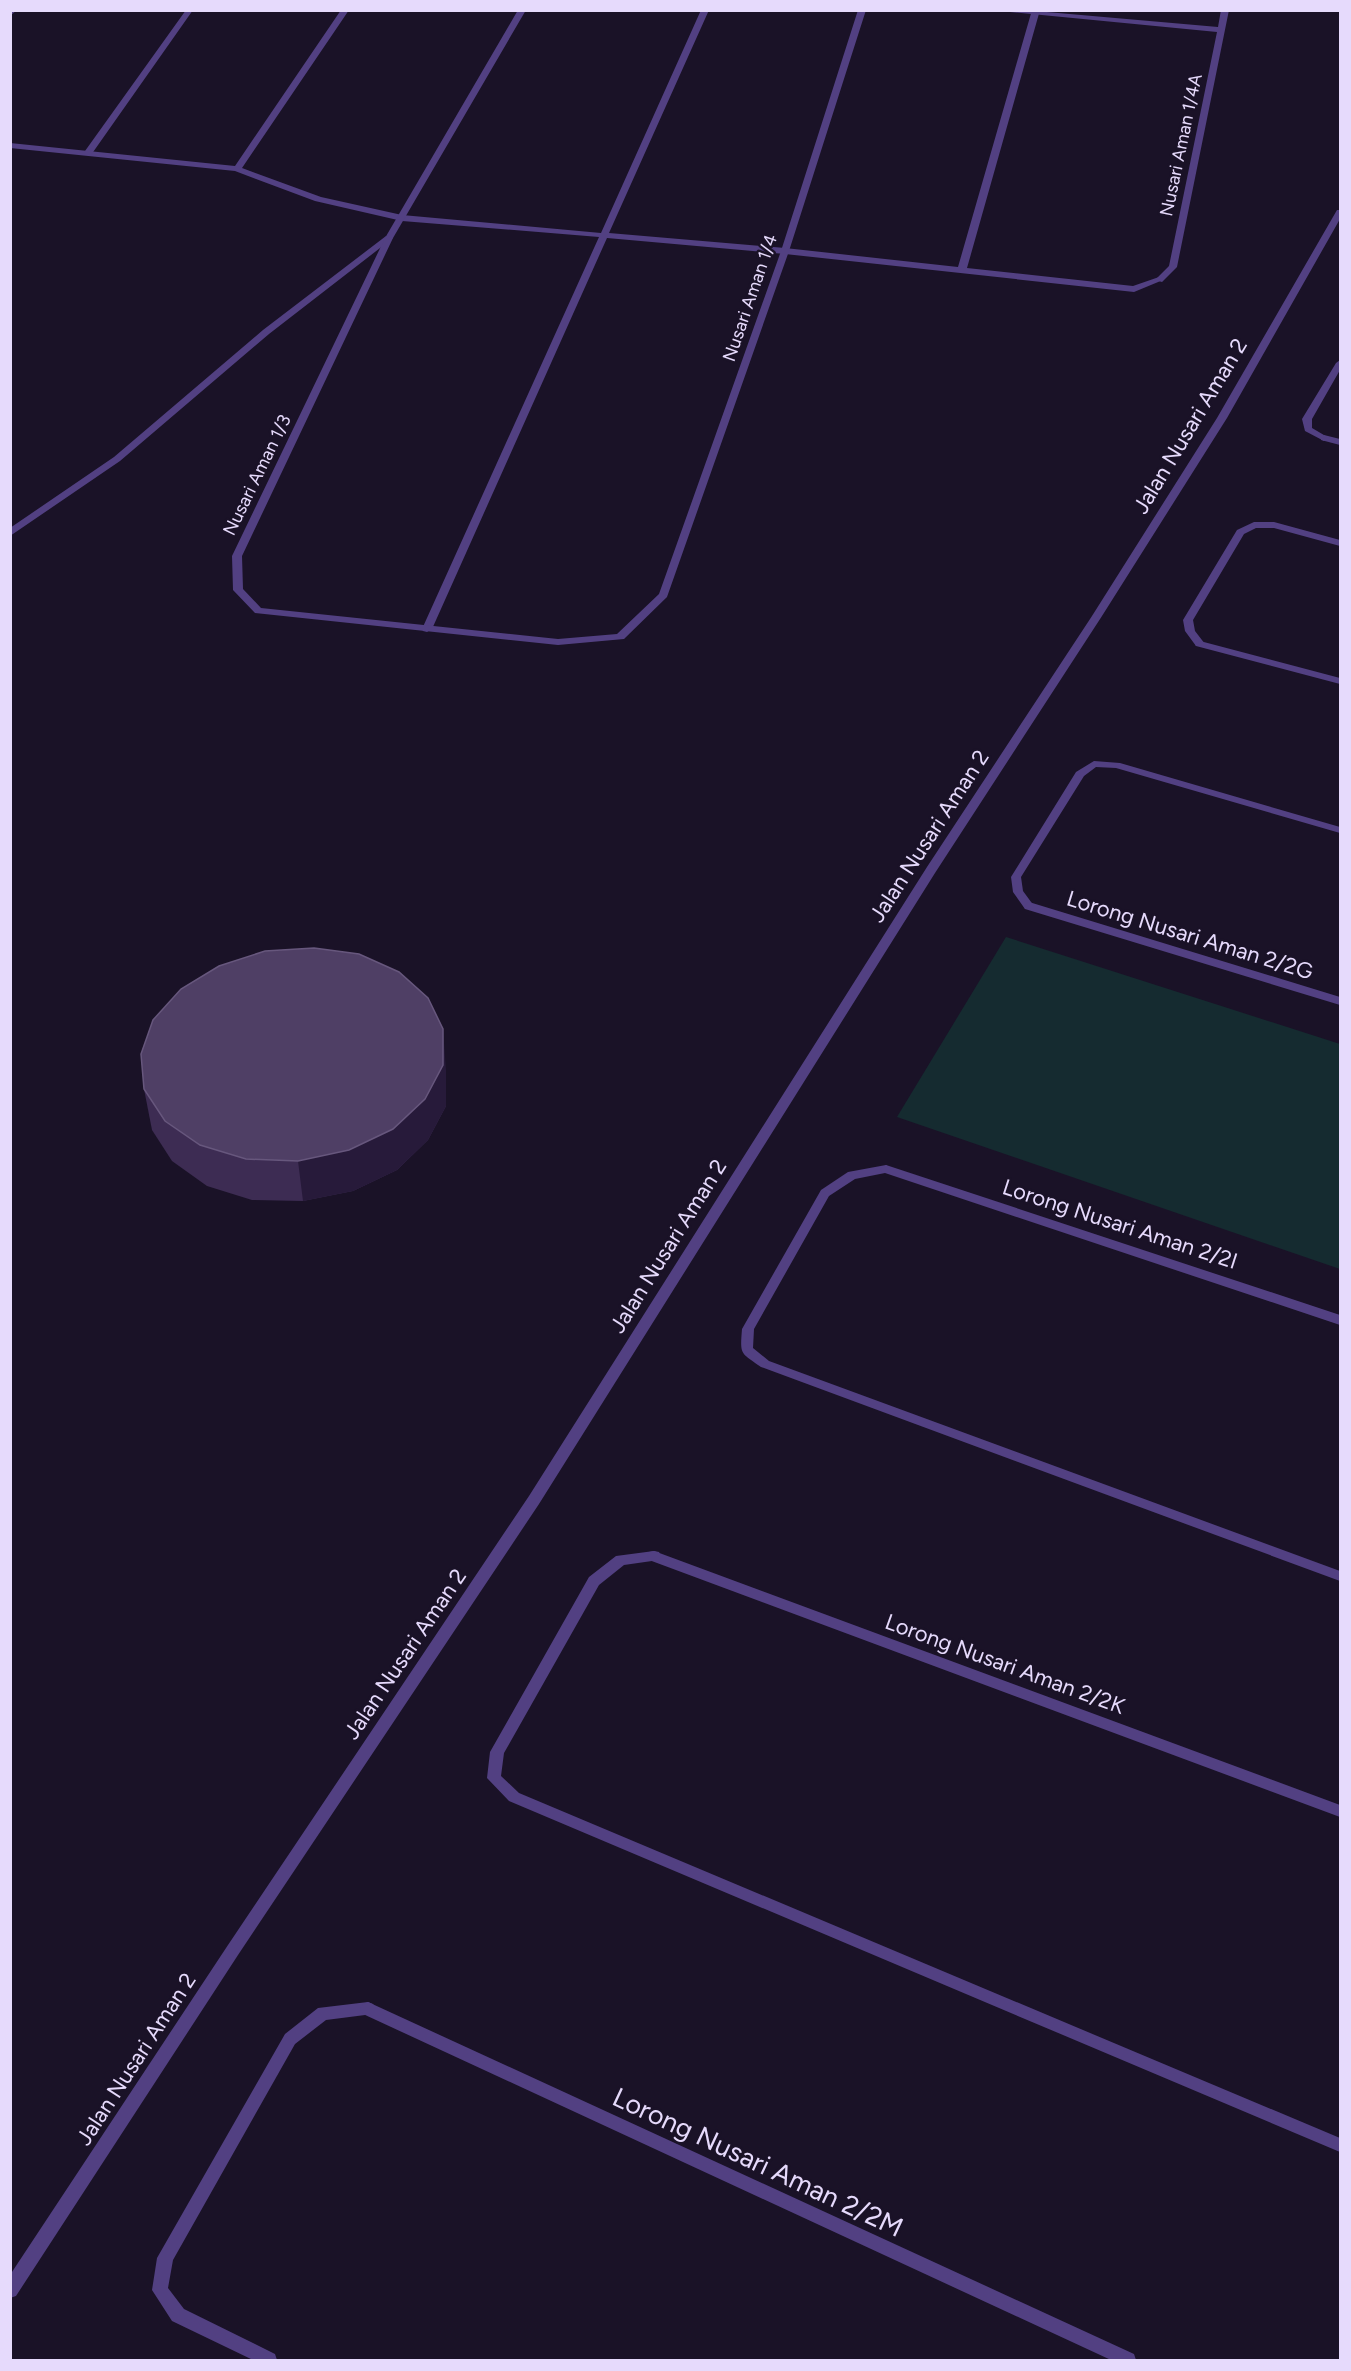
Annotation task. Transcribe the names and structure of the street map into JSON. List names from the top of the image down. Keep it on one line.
{"streets":{"street":["Nusari Aman 1/4A","Nusari Aman 1/4","Jalan Nusari Aman 2","Nusari Aman 1/3","Lorong Nusari Aman 2/2G","Lorong Nusari Aman 2/2I","Lorong Nusari Aman 2/2K","Lorong Nusari Aman 2/2M"]},"crossings":[["Nusari Aman 1/4","Nusari Aman 1/3"]]}
